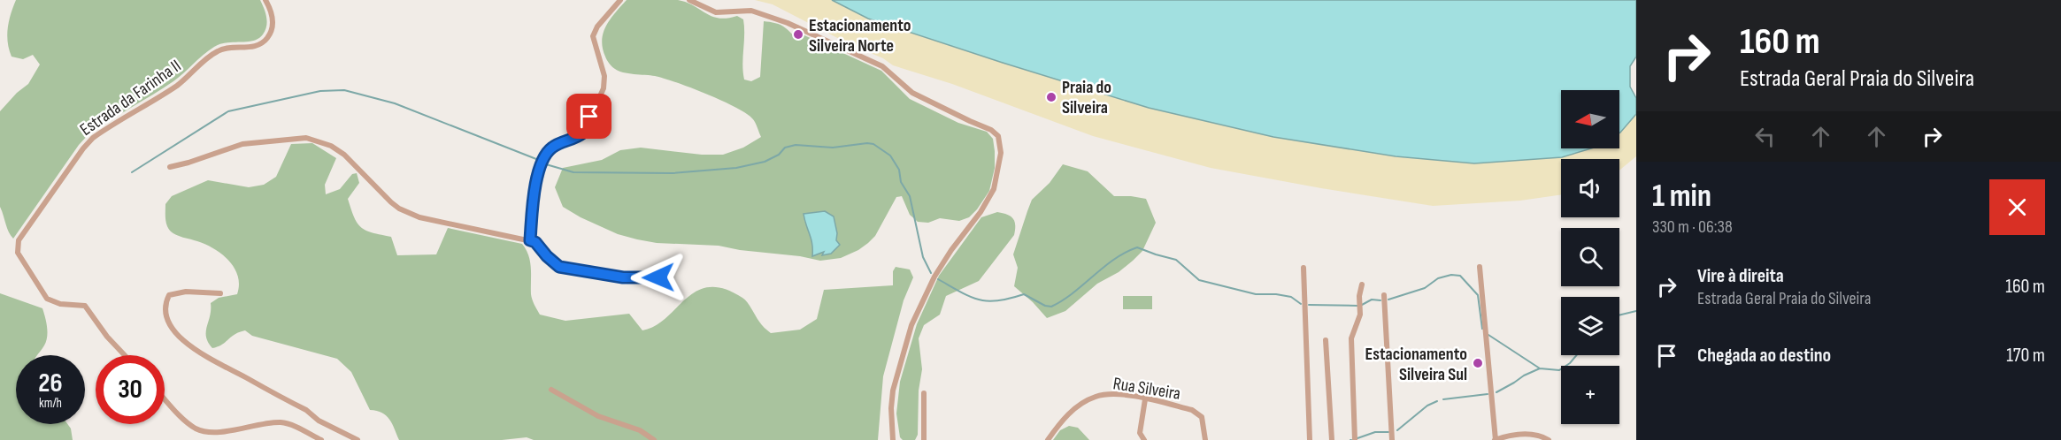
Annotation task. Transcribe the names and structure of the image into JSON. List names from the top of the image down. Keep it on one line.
{"streets":{"street":["Estrada da Farinha II","Rua Silveira"]},"places":["Estacionamento Silveira Norte","Praia do Silveira","Estacionamento Silveira Sul"],"north":"left","page":{"turn":["160 m","Estrada Geral Praia do Silveira"],"map_buttons":"+","heading":["1 min","330 m · 06:38"],"list":[{"name":"Vire à direita","note":"Estrada Geral Praia do Silveira","value":"160 m"},{"name":"Chegada ao destino","value":"170 m"}],"speed":"26 km/h","limit":"30"}}
